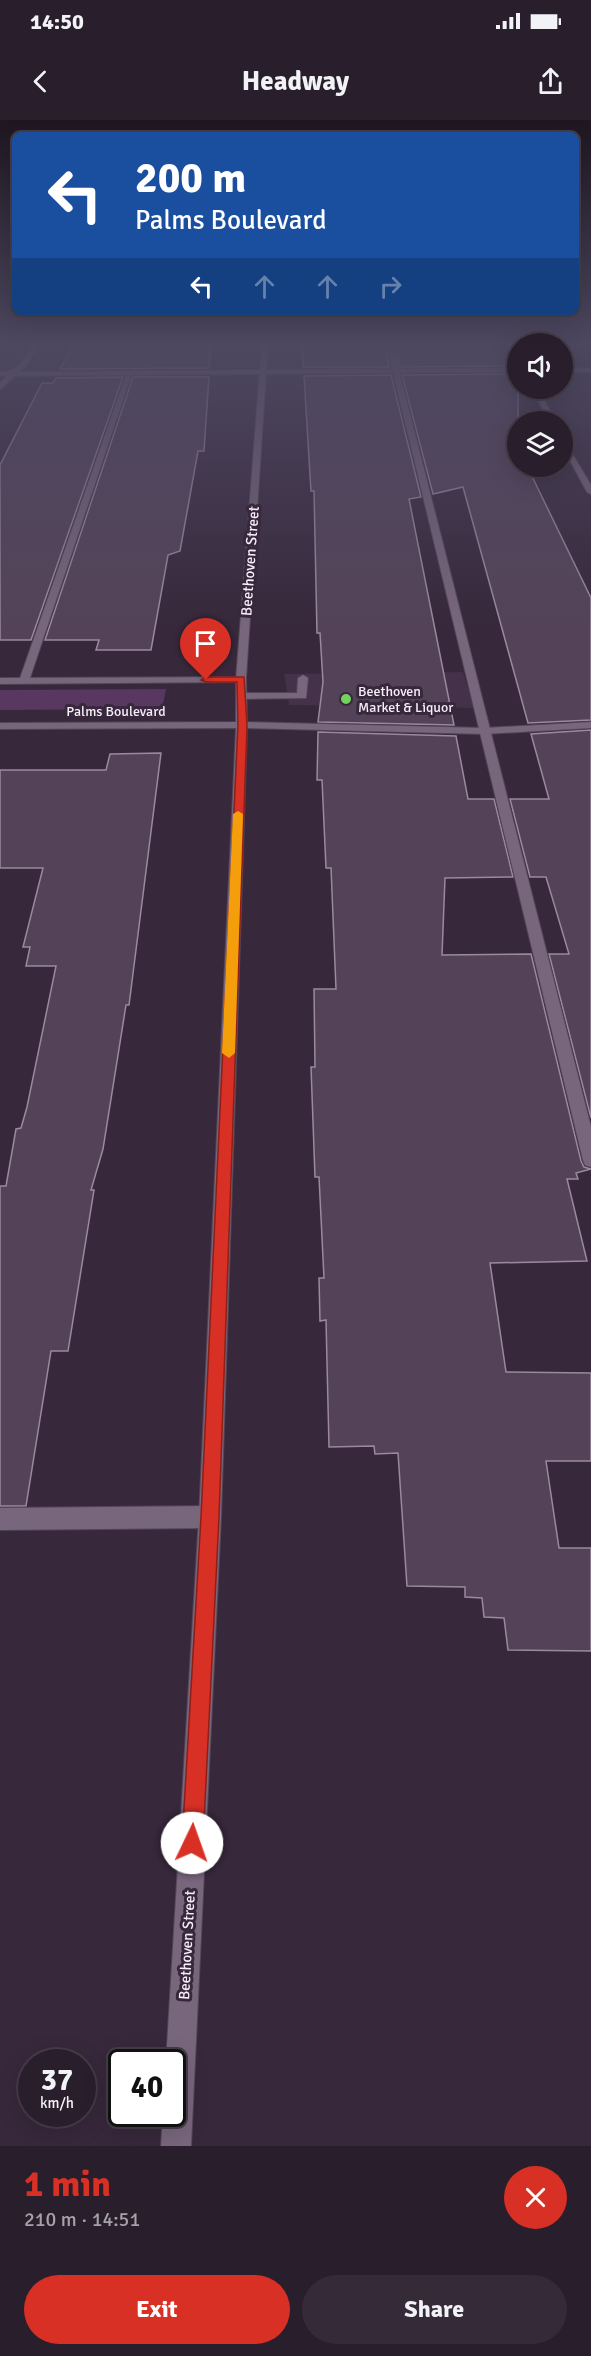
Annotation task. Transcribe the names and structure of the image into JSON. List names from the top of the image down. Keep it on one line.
{"streets":{"street":["Beethoven Street","Palms Boulevard"]},"crossings":[["Beethoven Street","Palms Boulevard"]],"places":["Beethoven Market & Liquor"],"page":{"status":"14:50","header":"Headway","turn":["200 m","Palms Boulevard"],"speed":"37 km/h","limit":"40","heading":["1 min","210 m · 14:51"],"buttons":["Exit","Share"]}}
